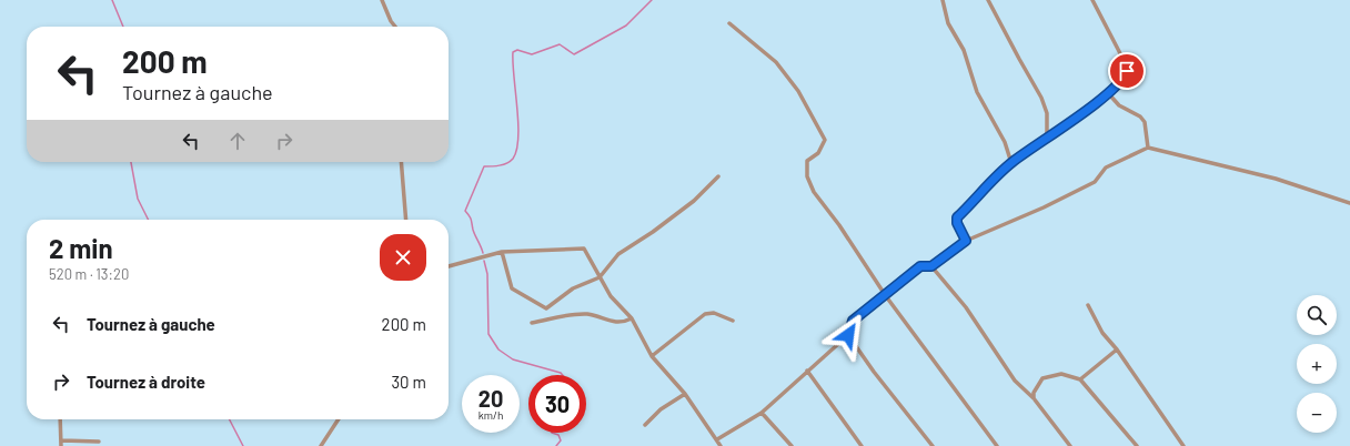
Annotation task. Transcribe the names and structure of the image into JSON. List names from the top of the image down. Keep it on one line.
{"page":{"turn":["200 m","Tournez à gauche"],"heading":["2 min","520 m · 13:20"],"map_buttons":["+","−"],"list":[{"name":"Tournez à gauche","value":"200 m"},{"name":"Tournez à droite","value":"30 m"}],"speed":"20 km/h","limit":"30"}}
